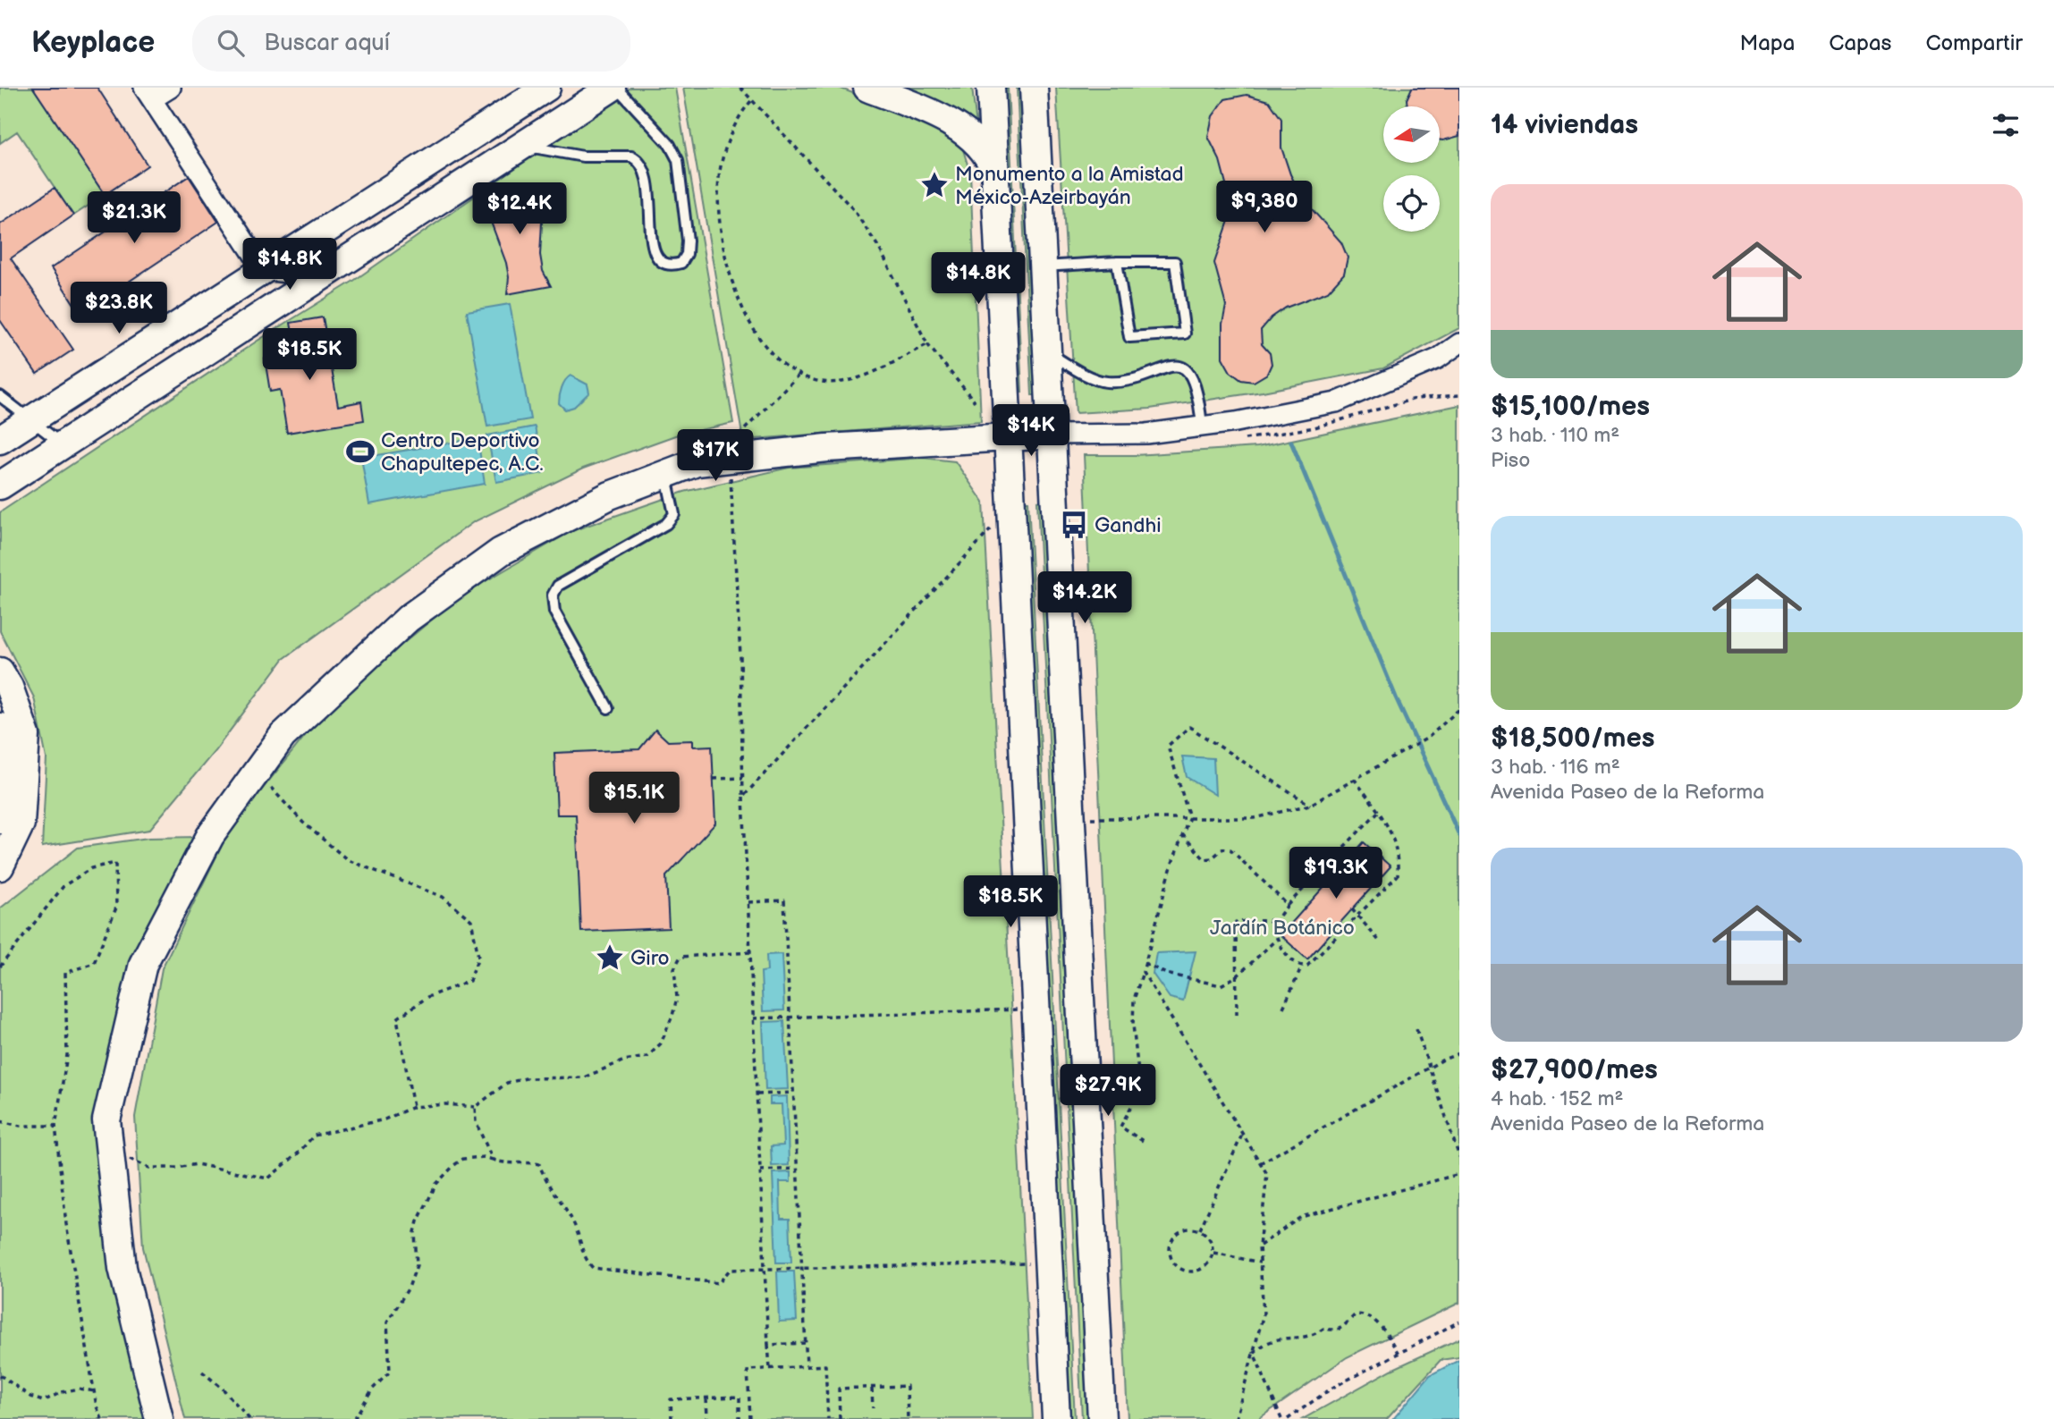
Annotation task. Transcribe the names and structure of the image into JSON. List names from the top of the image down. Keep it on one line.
{"parks":["Jardín Botánico"],"places":{"place":["Monumento a la Amistad México-Azeirbayán","Giro"],"sports":["Centro Deportivo Chapultepec, A.C."],"bus stop":["Gandhi"]},"north":"left","page":{"header":"Keyplace","search":"Buscar aquí","nav":["Mapa","Capas","Compartir"],"heading":"14 viviendas","list":[{"name":"$15,100/mes","note":"3 hab. · 110 m² · Piso"},{"name":"$18,500/mes","note":"3 hab. · 116 m² · Avenida Paseo de la Reforma"},{"name":"$27,900/mes","note":"4 hab. · 152 m² · Avenida Paseo de la Reforma"}],"price":["$9,380","$12.4K","$21.3K","$14.8K","$14.8K","$23.8K","$18.5K","$14K","$17K","$14.2K","$15.1K","$19.3K","$18.5K","$27.9K"]}}
